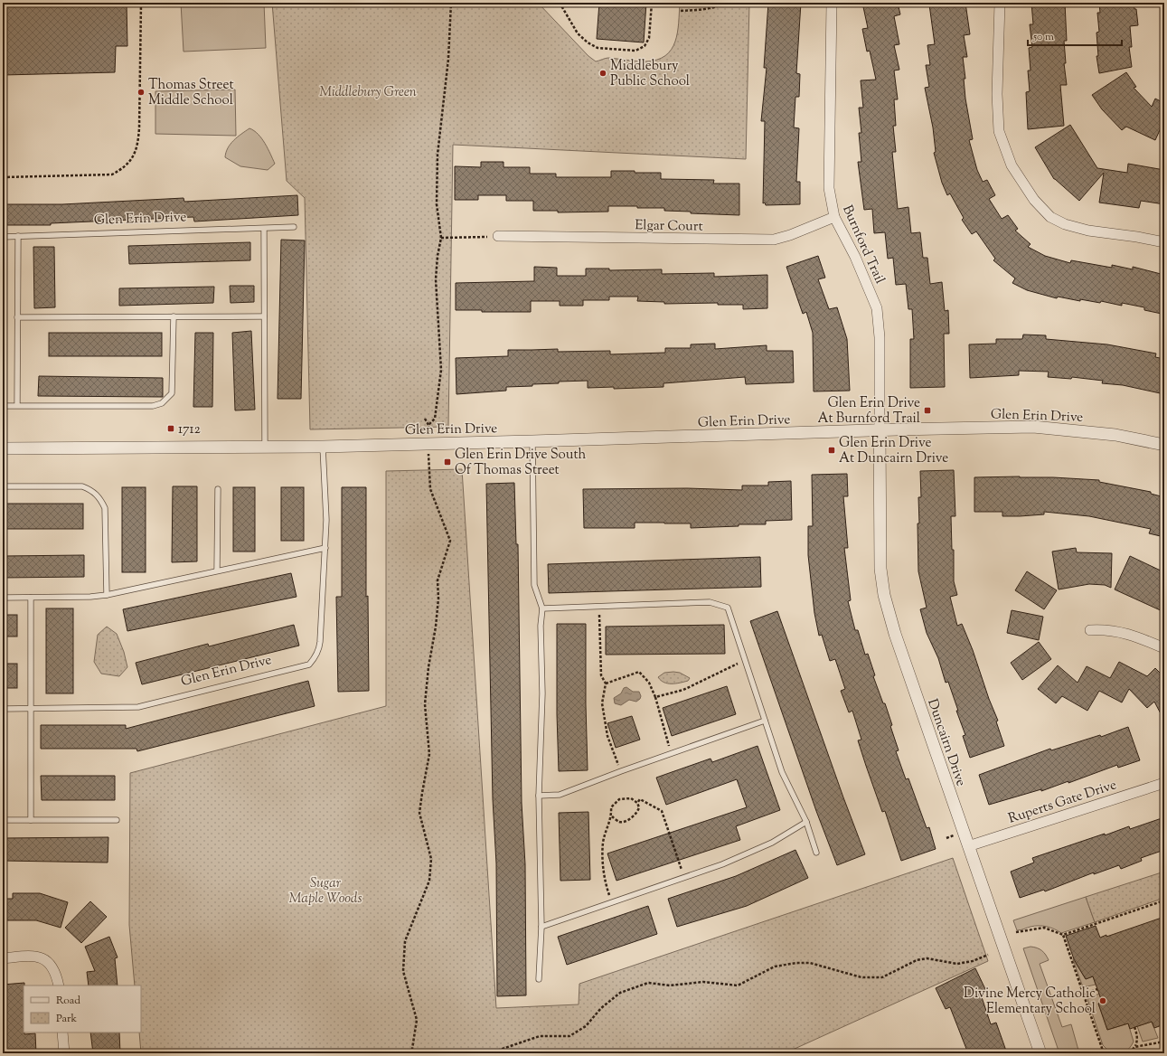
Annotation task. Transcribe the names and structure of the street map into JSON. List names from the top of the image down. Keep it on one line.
{"streets":{"street":["Glen Erin Drive","Elgar Court","Burnford Trail","Duncairn Drive","Ruperts Gate Drive"]},"crossings":[["Glen Erin Drive","Burnford Trail"],["Glen Erin Drive","Duncairn Drive"],["Elgar Court","Burnford Trail"],["Burnford Trail","Duncairn Drive"],["Duncairn Drive","Ruperts Gate Drive"]],"parks":["Middlebury Green","Sugar Maple Woods"],"places":{"other":["Middlebury Public School","Thomas Street Middle School","Divine Mercy Catholic Elementary School"],"transit":["Glen Erin Drive At Burnford Trail","1712","Glen Erin Drive At Duncairn Drive","Glen Erin Drive South Of Thomas Street"]},"legend":["Road","Park"],"scale_bar":"50 m"}
